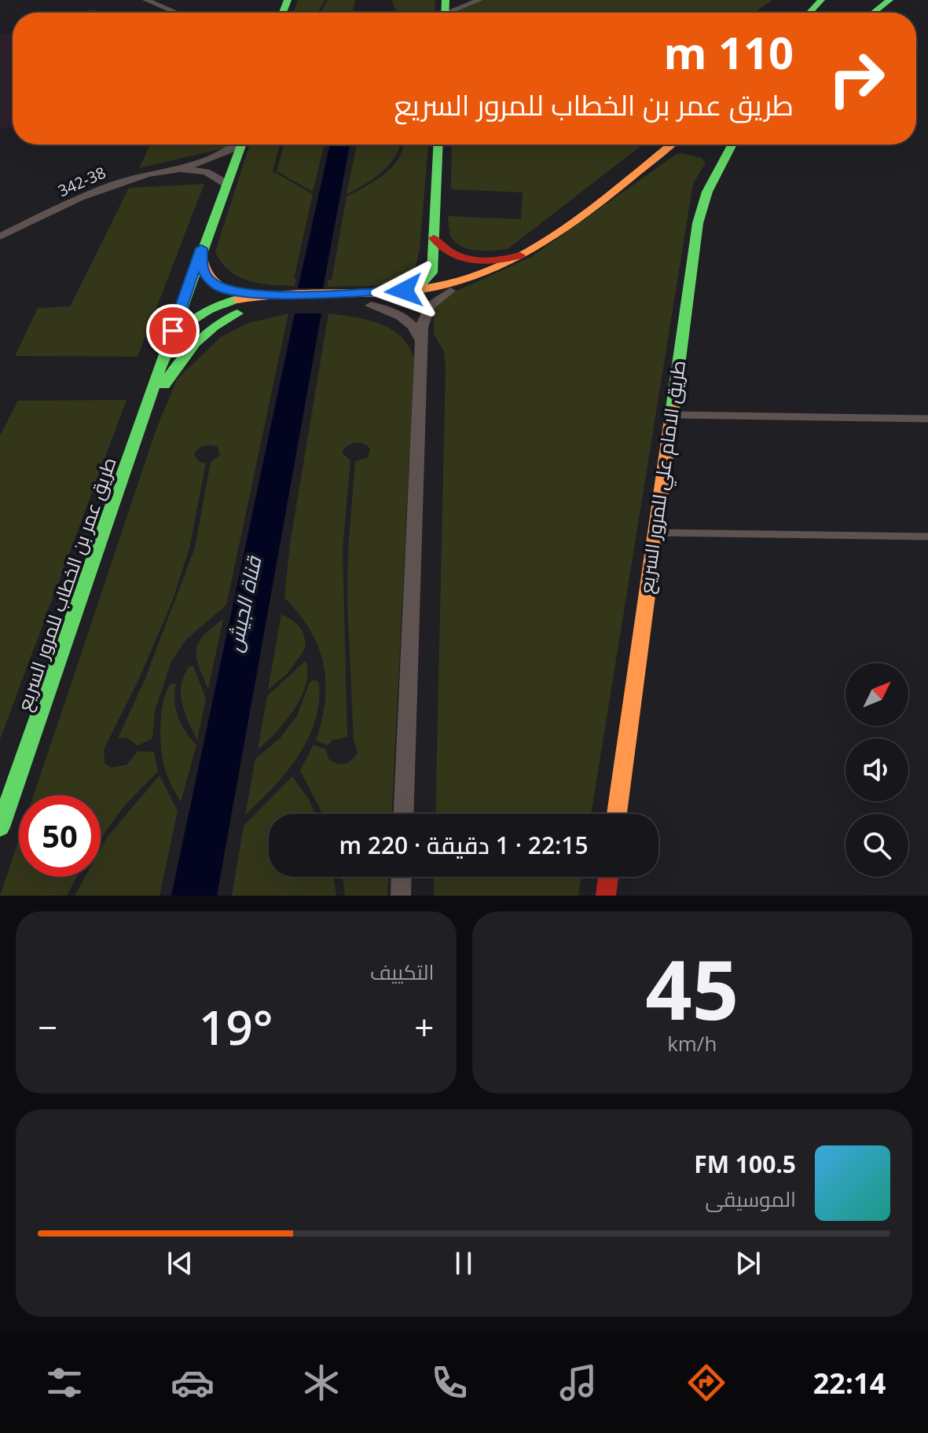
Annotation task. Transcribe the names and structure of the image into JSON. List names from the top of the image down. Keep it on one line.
{"streets":{"main road":["طريق الامام علي للمرور السريع","طريق عمر بن الخطاب للمرور السريع"],"street":["342-38"]},"water":["قناة الجيش"],"north":"top right","page":{"turn":["110 m","طريق عمر بن الخطاب للمرور السريع"],"limit":"50","trip":"22:15 · 1 دقيقة · 220 m","tile":[["45","km/h"],"التكييف"],"heat":["−","19°","+"],"song":["100.5 FM","الموسيقى"],"tabs":"22:14"}}
